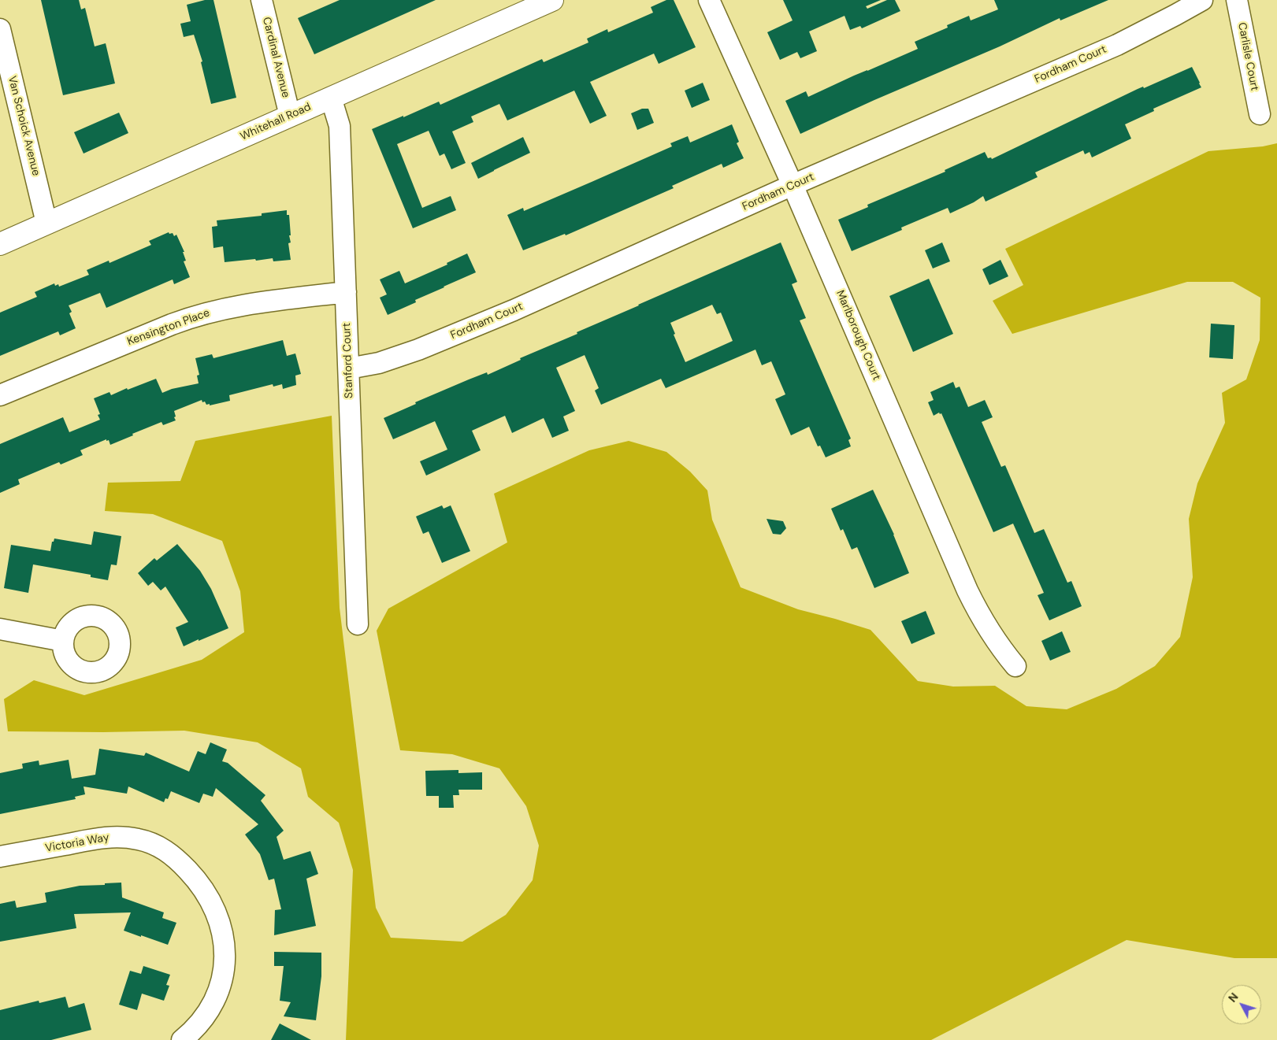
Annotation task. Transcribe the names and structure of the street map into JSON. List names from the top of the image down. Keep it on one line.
{"streets":{"street":["Carlisle Court","Cardinal Avenue","Fordham Court","Whitehall Road","Van Schoick Avenue","Kensington Place","Marlborough Court","Stanford Court","Victoria Way"]},"crossings":[["Cardinal Avenue","Whitehall Road"],["Fordham Court","Marlborough Court"],["Fordham Court","Stanford Court"],["Whitehall Road","Van Schoick Avenue"],["Whitehall Road","Stanford Court"],["Kensington Place","Stanford Court"]],"north":"top left"}
